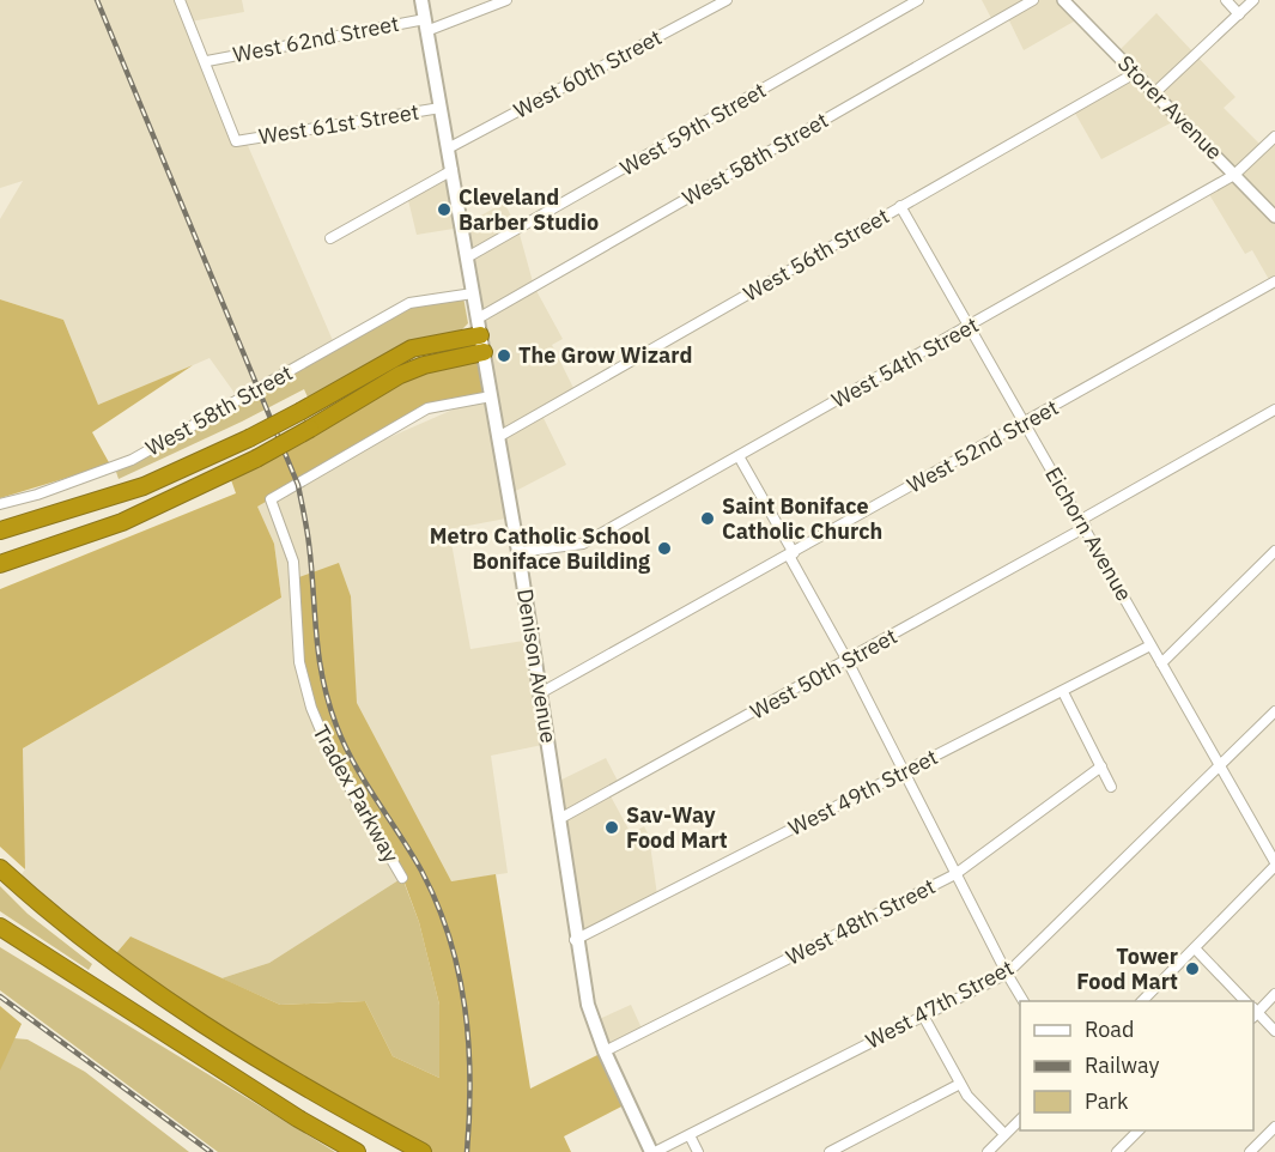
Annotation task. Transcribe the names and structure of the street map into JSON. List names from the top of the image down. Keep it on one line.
{"streets":{"main road":["Denison Avenue"],"street":["West 62nd Street","West 60th Street","Storer Avenue","West 61st Street","West 59th Street","West 58th Street","West 56th Street","West 54th Street","West 52nd Street","Eichorn Avenue","West 50th Street","West 49th Street","Tradex Parkway","West 48th Street","West 47th Street"]},"crossings":[["West 62nd Street","West 61st Street"],["West 62nd Street","Denison Avenue"],["West 60th Street","Denison Avenue"],["Storer Avenue","West 56th Street"],["Storer Avenue","West 54th Street"],["West 61st Street","Denison Avenue"],["West 59th Street","Denison Avenue"],["West 58th Street","Denison Avenue"],["West 56th Street","Eichorn Avenue"],["West 56th Street","Denison Avenue"],["West 54th Street","Eichorn Avenue"],["West 54th Street","Denison Avenue"],["West 52nd Street","Eichorn Avenue"],["West 52nd Street","Denison Avenue"],["Eichorn Avenue","West 50th Street"],["Eichorn Avenue","West 49th Street"],["Eichorn Avenue","West 47th Street"],["Denison Avenue","West 50th Street"],["Denison Avenue","West 49th Street"],["Denison Avenue","Tradex Parkway"],["Denison Avenue","West 48th Street"],["Denison Avenue","West 47th Street"]],"places":["Cleveland Barber Studio","The Grow Wizard","Saint Boniface Catholic Church","Metro Catholic School Boniface Building","Sav-Way Food Mart","Tower Food Mart"],"legend":["Road","Railway","Park"]}
